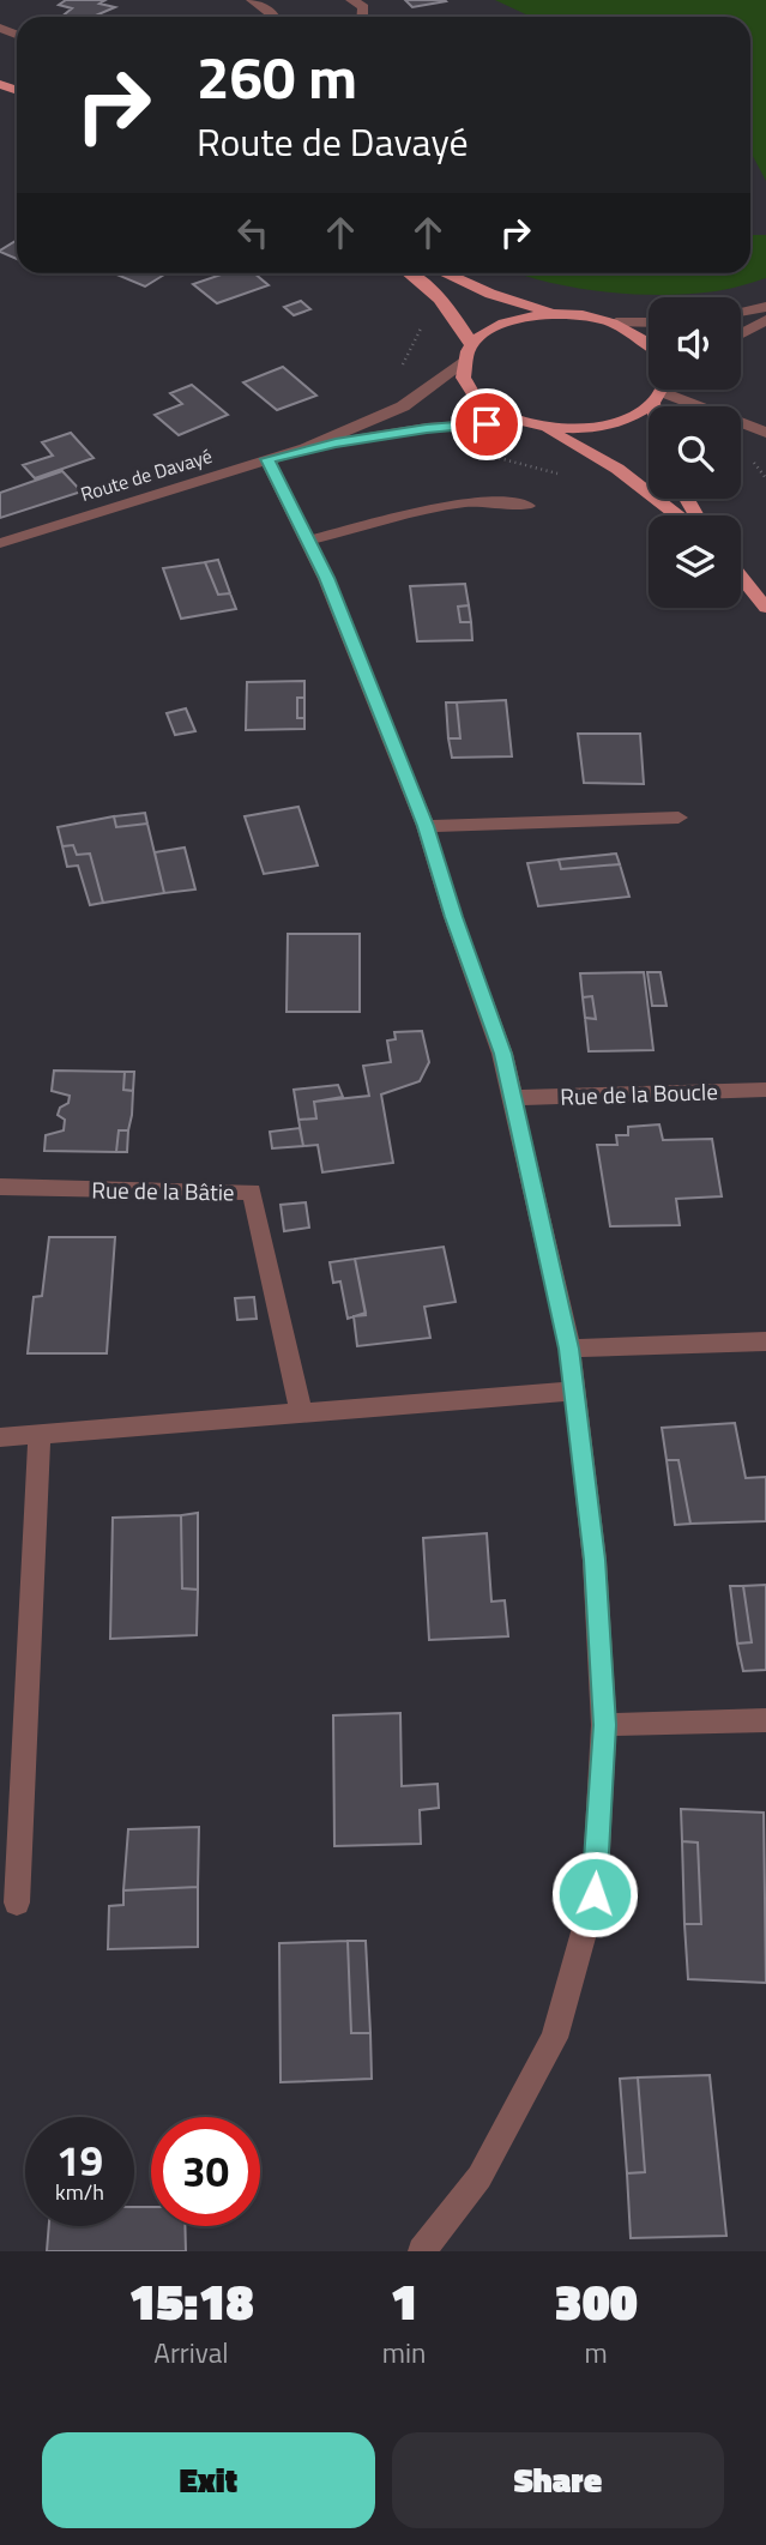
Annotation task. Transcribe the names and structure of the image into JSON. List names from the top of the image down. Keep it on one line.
{"streets":{"street":["Route de Davayé","Rue de la Boucle","Rue de la Bâtie"]},"page":{"turn":["260 m","Route de Davayé"],"speed":"19 km/h","limit":"30","eta":["15:18","Arrival","1","min","300","m"],"buttons":["Exit","Share"]}}
